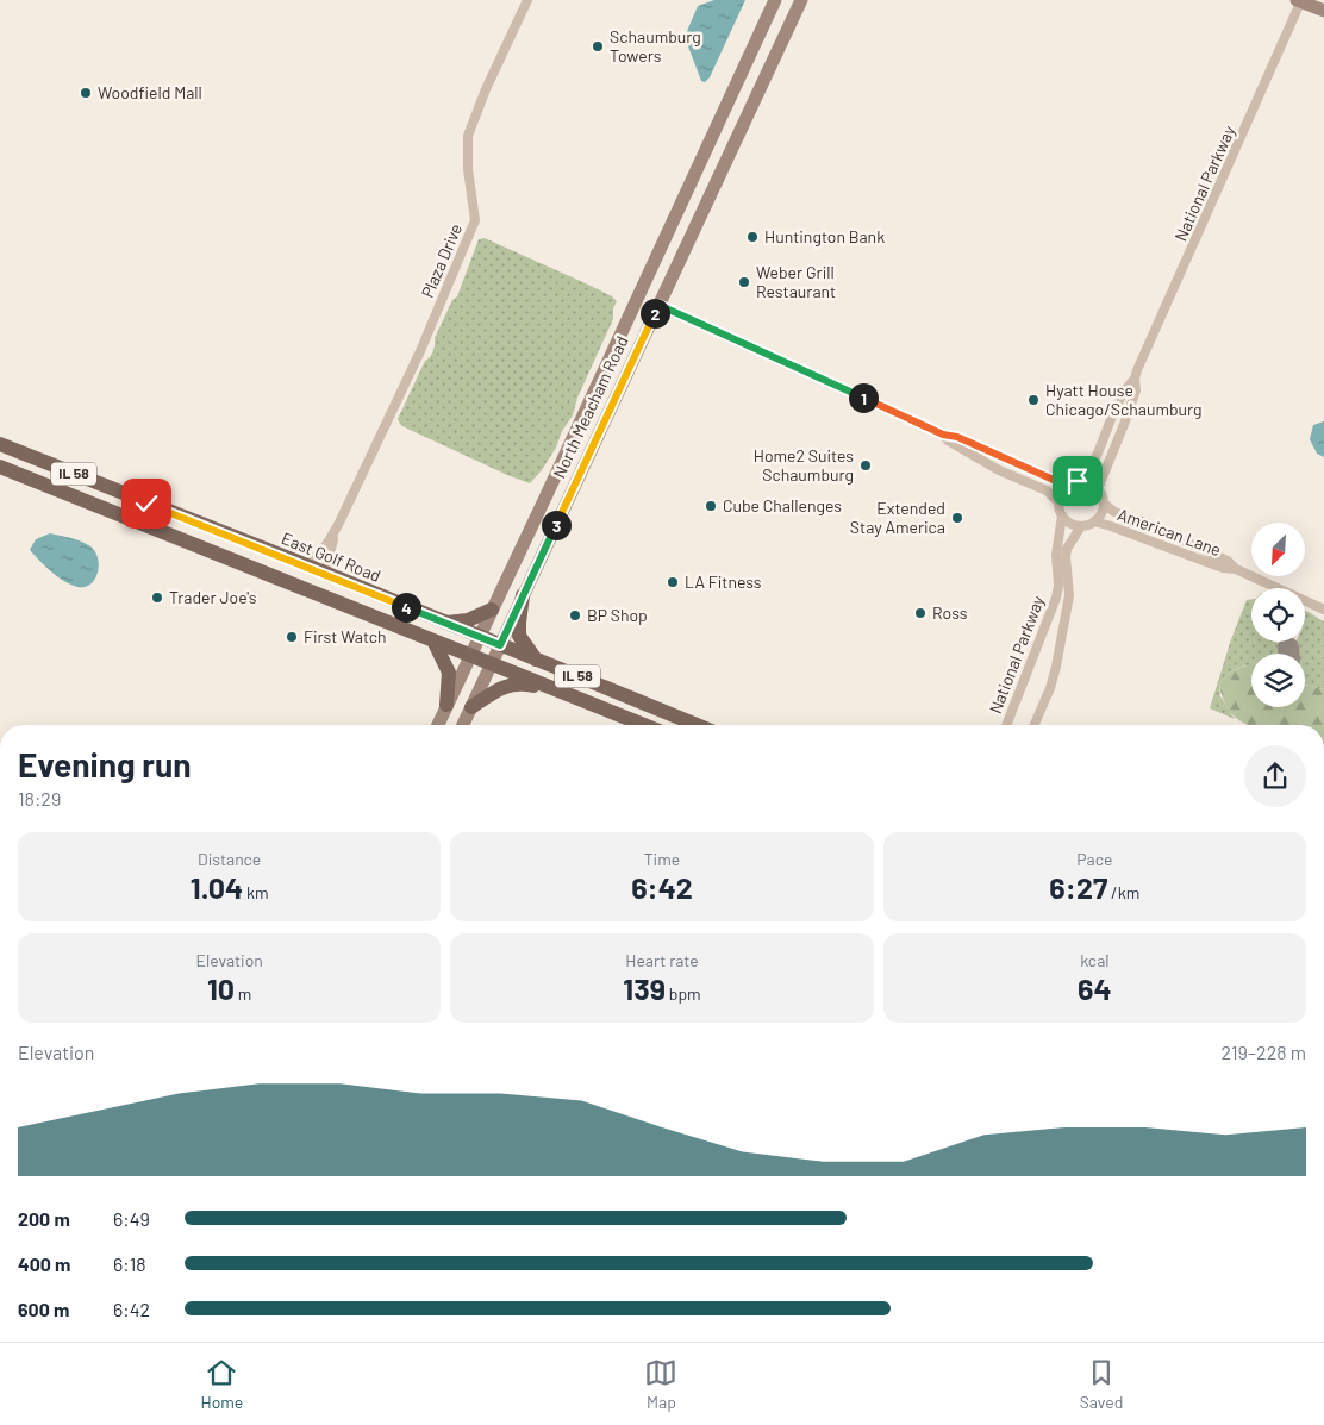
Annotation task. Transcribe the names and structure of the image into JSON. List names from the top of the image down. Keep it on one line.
{"streets":{"main road":["North Meacham Road","IL 58","East Golf Road"],"street":["National Parkway","Plaza Drive","American Lane"]},"crossings":[["National Parkway","American Lane"],["Plaza Drive","East Golf Road"],["North Meacham Road","IL 58"],["North Meacham Road","East Golf Road"]],"places":["Schaumburg Towers","Woodfield Mall","Huntington Bank","Weber Grill Restaurant","Hyatt House Chicago/Schaumburg","Home2 Suites Schaumburg","Cube Challenges","Extended Stay America","LA Fitness","Trader Joe's","Ross","BP Shop","First Watch"],"north":"bottom left","page":{"pins":["2","1","3","4"],"heading":["Evening run","18:29"],"stats":[["Distance","1.04 km"],["Time","6:42"],["Pace","6:27 /km"],["Elevation","10 m"],["Heart rate","139 bpm"],["kcal","64"]],"chart":["Elevation","219–228 m"],"list":[{"name":"200 m","note":"6:49"},{"name":"400 m","note":"6:18"},{"name":"600 m","note":"6:42"}],"tabs":["Home","Map","Saved"]}}
